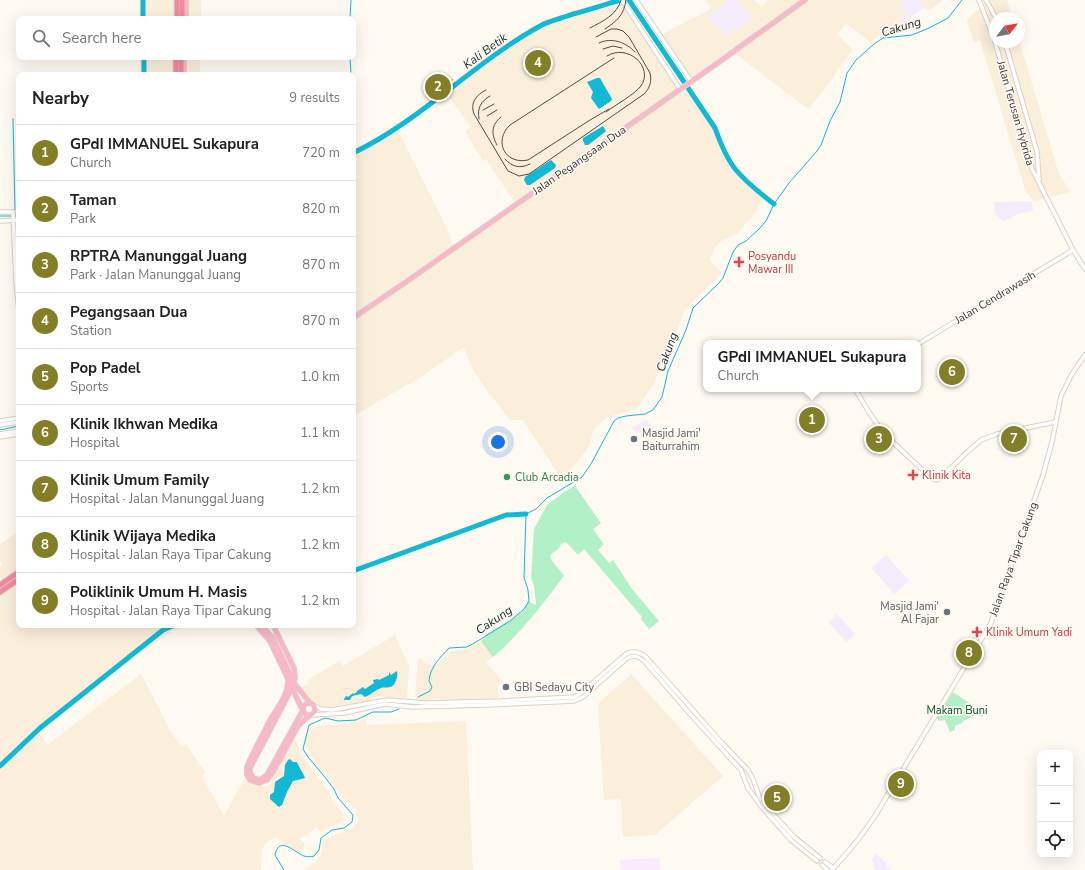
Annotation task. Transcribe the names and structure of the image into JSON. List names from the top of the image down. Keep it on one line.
{"streets":{"main road":["Jalan Pegangsaan Dua"],"street":["Jalan Terusan Hybrida","Jalan Cendrawasih","Jalan Raya Tipar Cakung"]},"crossings":[["Jalan Terusan Hybrida","Jalan Cendrawasih"]],"water":["Cakung","Kali Betik"],"parks":["Makam Buni"],"places":{"health":["Posyandu Mawar III","Klinik Kita","Klinik Umum Yadi"],"other":["Masjid Jami' Baiturrahim","Club Arcadia","Masjid Jami' Al Fajar","GBI Sedayu City"]},"north":"top right","page":{"search":"Search here","pins":["4","2","6","1","3","7","8","9","5"],"heading":["Nearby","9 results"],"list":[{"mark":"1","name":"GPdI IMMANUEL Sukapura","note":"Church","value":"720 m"},{"mark":"2","name":"Taman","note":"Park","value":"820 m"},{"mark":"3","name":"RPTRA Manunggal Juang","note":"Park · Jalan Manunggal Juang","value":"870 m"},{"mark":"4","name":"Pegangsaan Dua","note":"Station","value":"870 m"},{"mark":"5","name":"Pop Padel","note":"Sports","value":"1.0 km"},{"mark":"6","name":"Klinik Ikhwan Medika","note":"Hospital","value":"1.1 km"},{"mark":"7","name":"Klinik Umum Family","note":"Hospital · Jalan Manunggal Juang","value":"1.2 km"},{"mark":"8","name":"Klinik Wijaya Medika","note":"Hospital · Jalan Raya Tipar Cakung","value":"1.2 km"},{"mark":"9","name":"Poliklinik Umum H. Masis","note":"Hospital · Jalan Raya Tipar Cakung","value":"1.2 km"}],"popup":["GPdI IMMANUEL Sukapura","Church"],"map_buttons":["+","−"]}}
